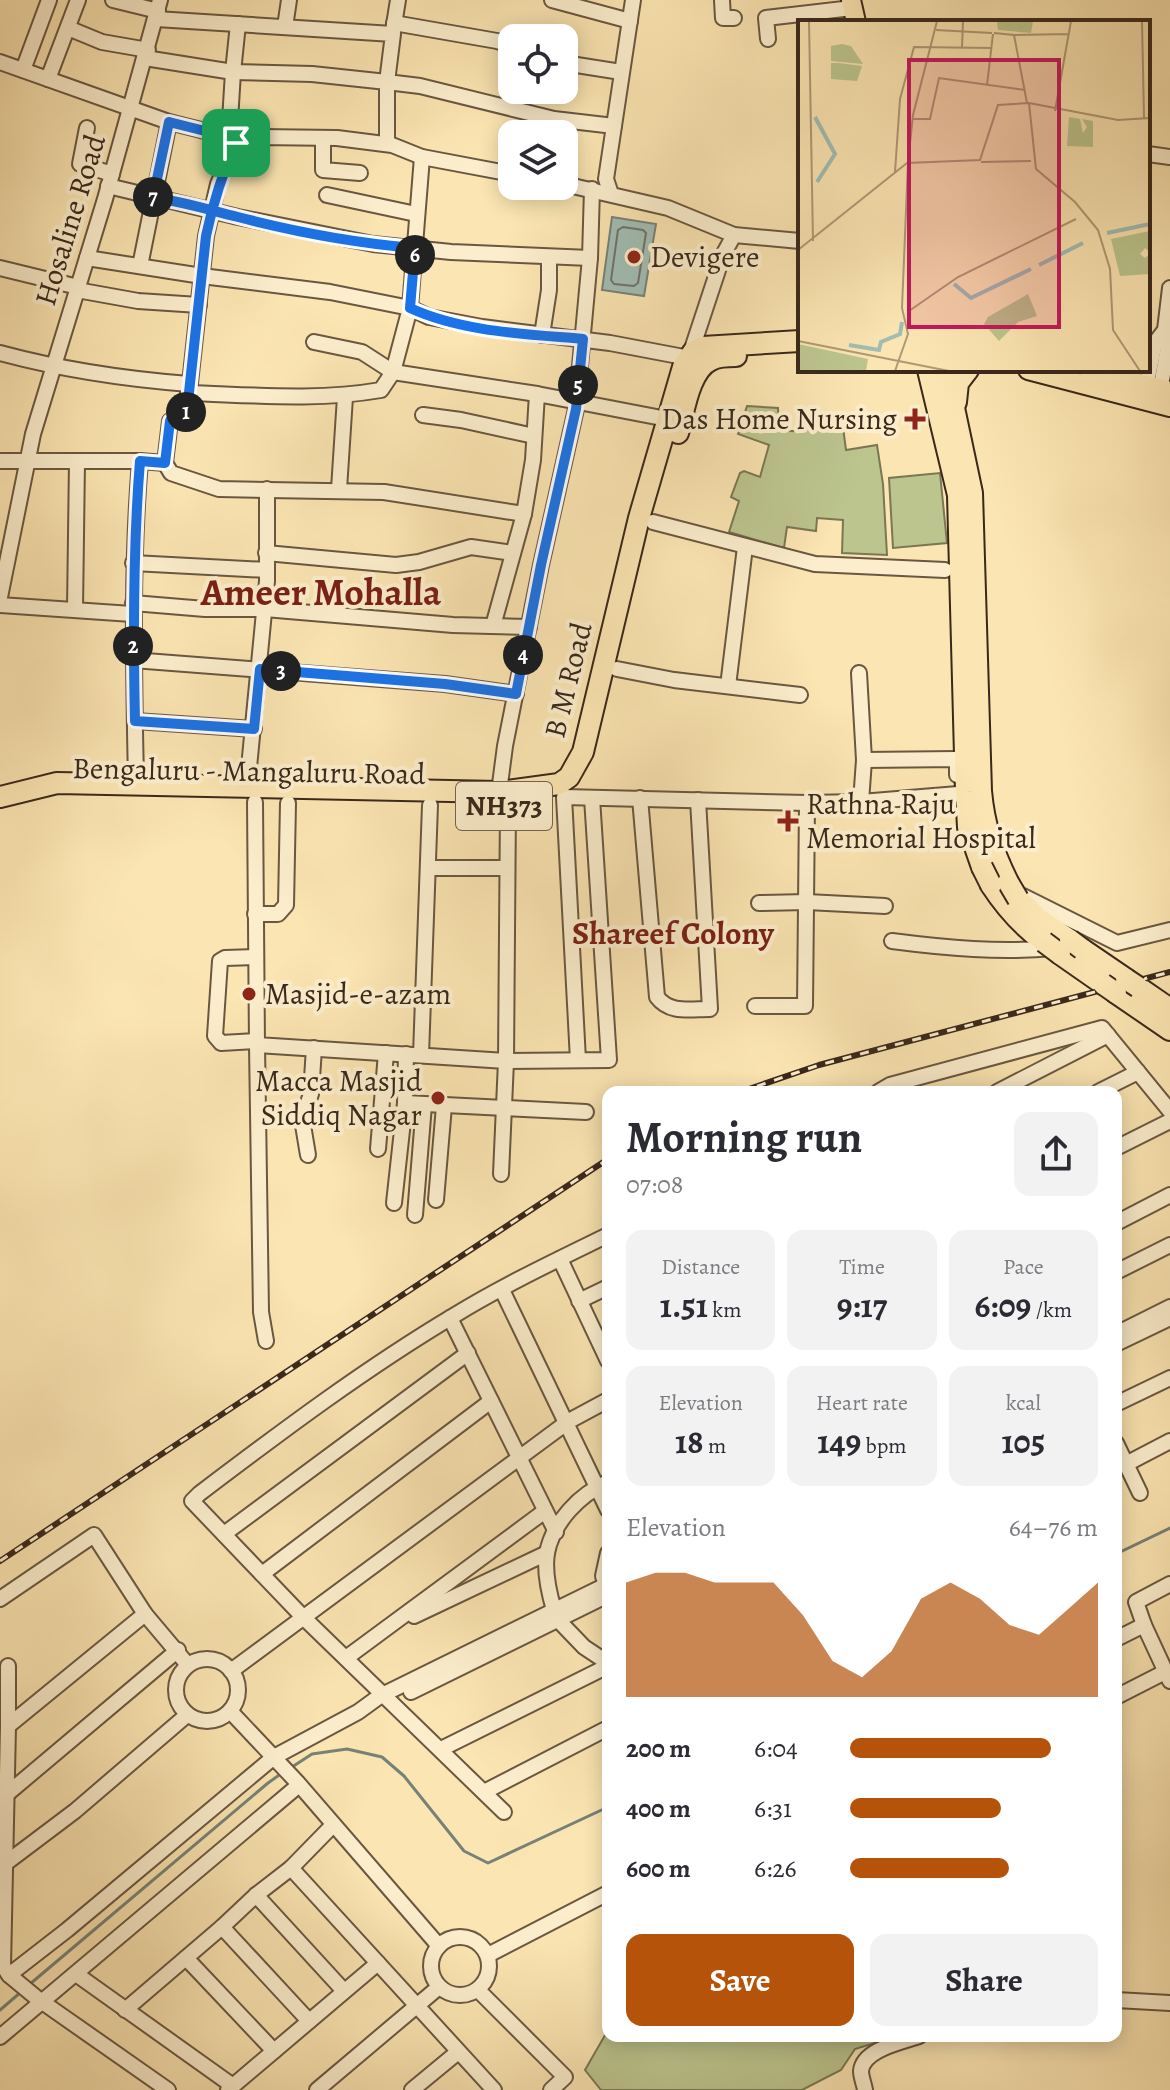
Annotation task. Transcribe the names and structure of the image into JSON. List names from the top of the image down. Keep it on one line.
{"streets":{"highway":["B M Road","Bengaluru - Mangaluru Road","NH373"],"street":["Hosaline Road"]},"crossings":[["B M Road","Bengaluru - Mangaluru Road"],["B M Road","NH373"],["Bengaluru - Mangaluru Road","NH373"]],"districts":["Ameer Mohalla","Shareef Colony"],"places":{"other":["Devigere","Masjid-e-azam","Macca Masjid Siddiq Nagar"],"health":["Das Home Nursing","Rathna Raju Memorial Hospital"]},"page":{"pins":["7","6","5","1","2","4","3"],"heading":["Morning run","07:08"],"stats":[["Distance","1.51 km"],["Time","9:17"],["Pace","6:09 /km"],["Elevation","18 m"],["Heart rate","149 bpm"],["kcal","105"]],"chart":["Elevation","64–76 m"],"list":[{"name":"200 m","note":"6:04"},{"name":"400 m","note":"6:31"},{"name":"600 m","note":"6:26"}],"buttons":["Save","Share"]}}
